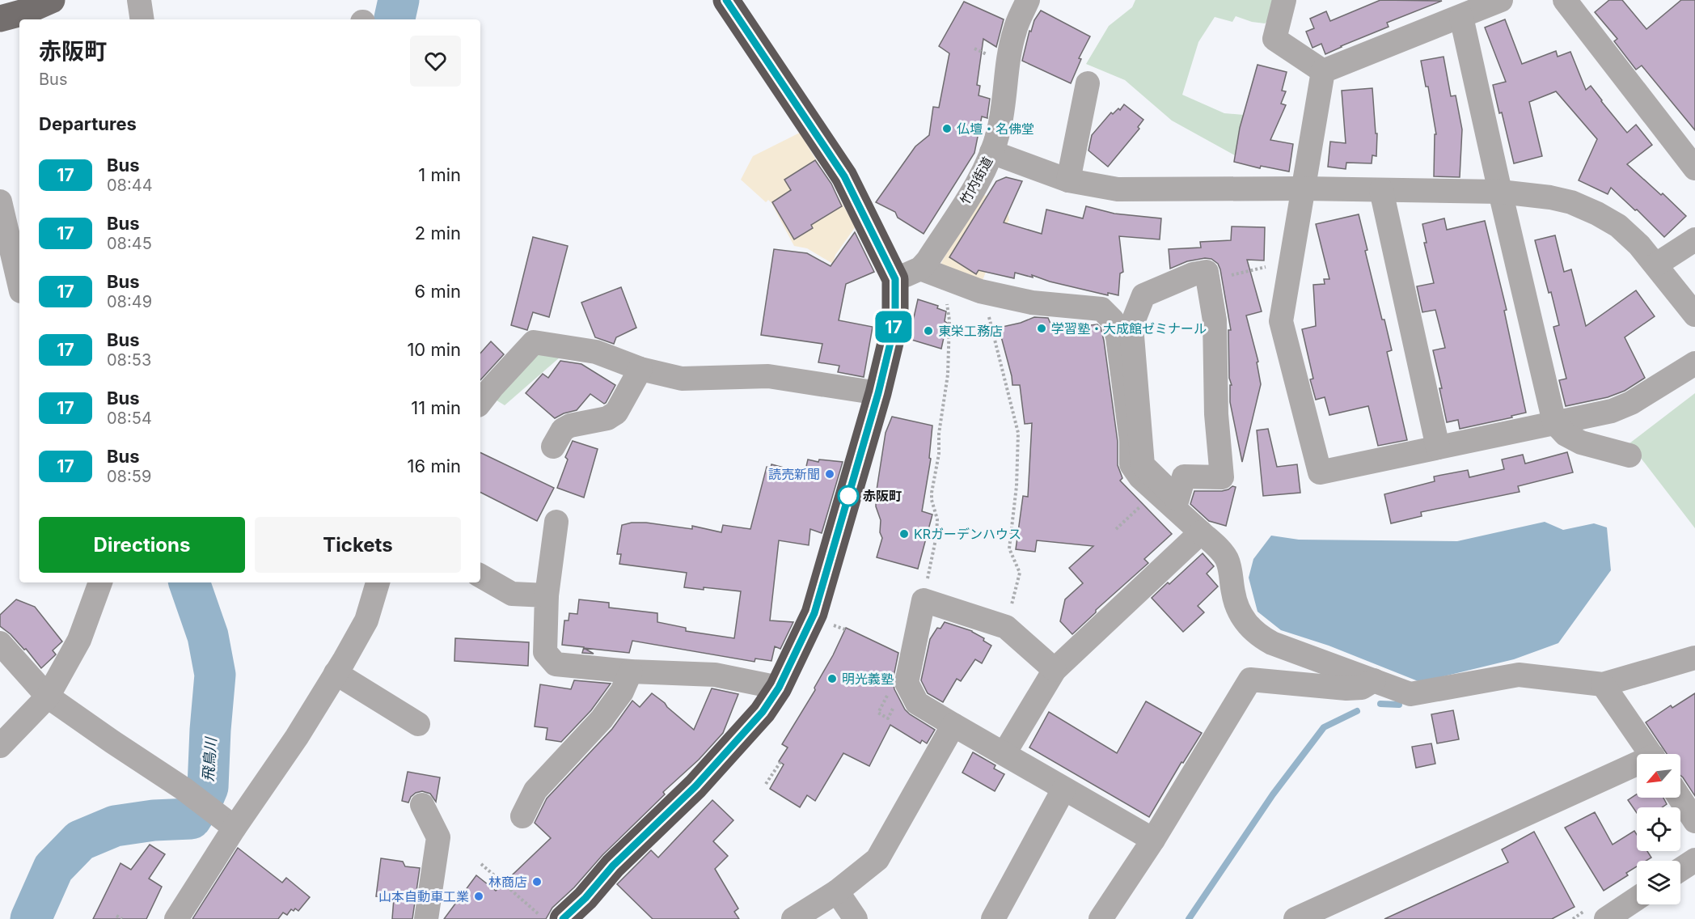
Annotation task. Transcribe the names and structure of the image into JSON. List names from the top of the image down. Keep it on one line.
{"streets":{"street":["竹内街道"]},"water":["飛鳥川"],"places":["仏壇・名佛堂","学習塾・大成館ゼミナール","東栄工務店","読売新聞","赤阪町","KRガーデンハウス","明光義塾","林商店","山本自動車工業"],"lines":["bus line 17"],"north":"bottom left","page":{"on_map":"17","heading":[["赤阪町","Bus"],"Departures"],"list":[{"mark":"17","name":"Bus","note":"08:44","value":"1 min"},{"mark":"17","name":"Bus","note":"08:45","value":"2 min"},{"mark":"17","name":"Bus","note":"08:49","value":"6 min"},{"mark":"17","name":"Bus","note":"08:53","value":"10 min"},{"mark":"17","name":"Bus","note":"08:54","value":"11 min"},{"mark":"17","name":"Bus","note":"08:59","value":"16 min"}],"buttons":["Directions","Tickets"]}}
